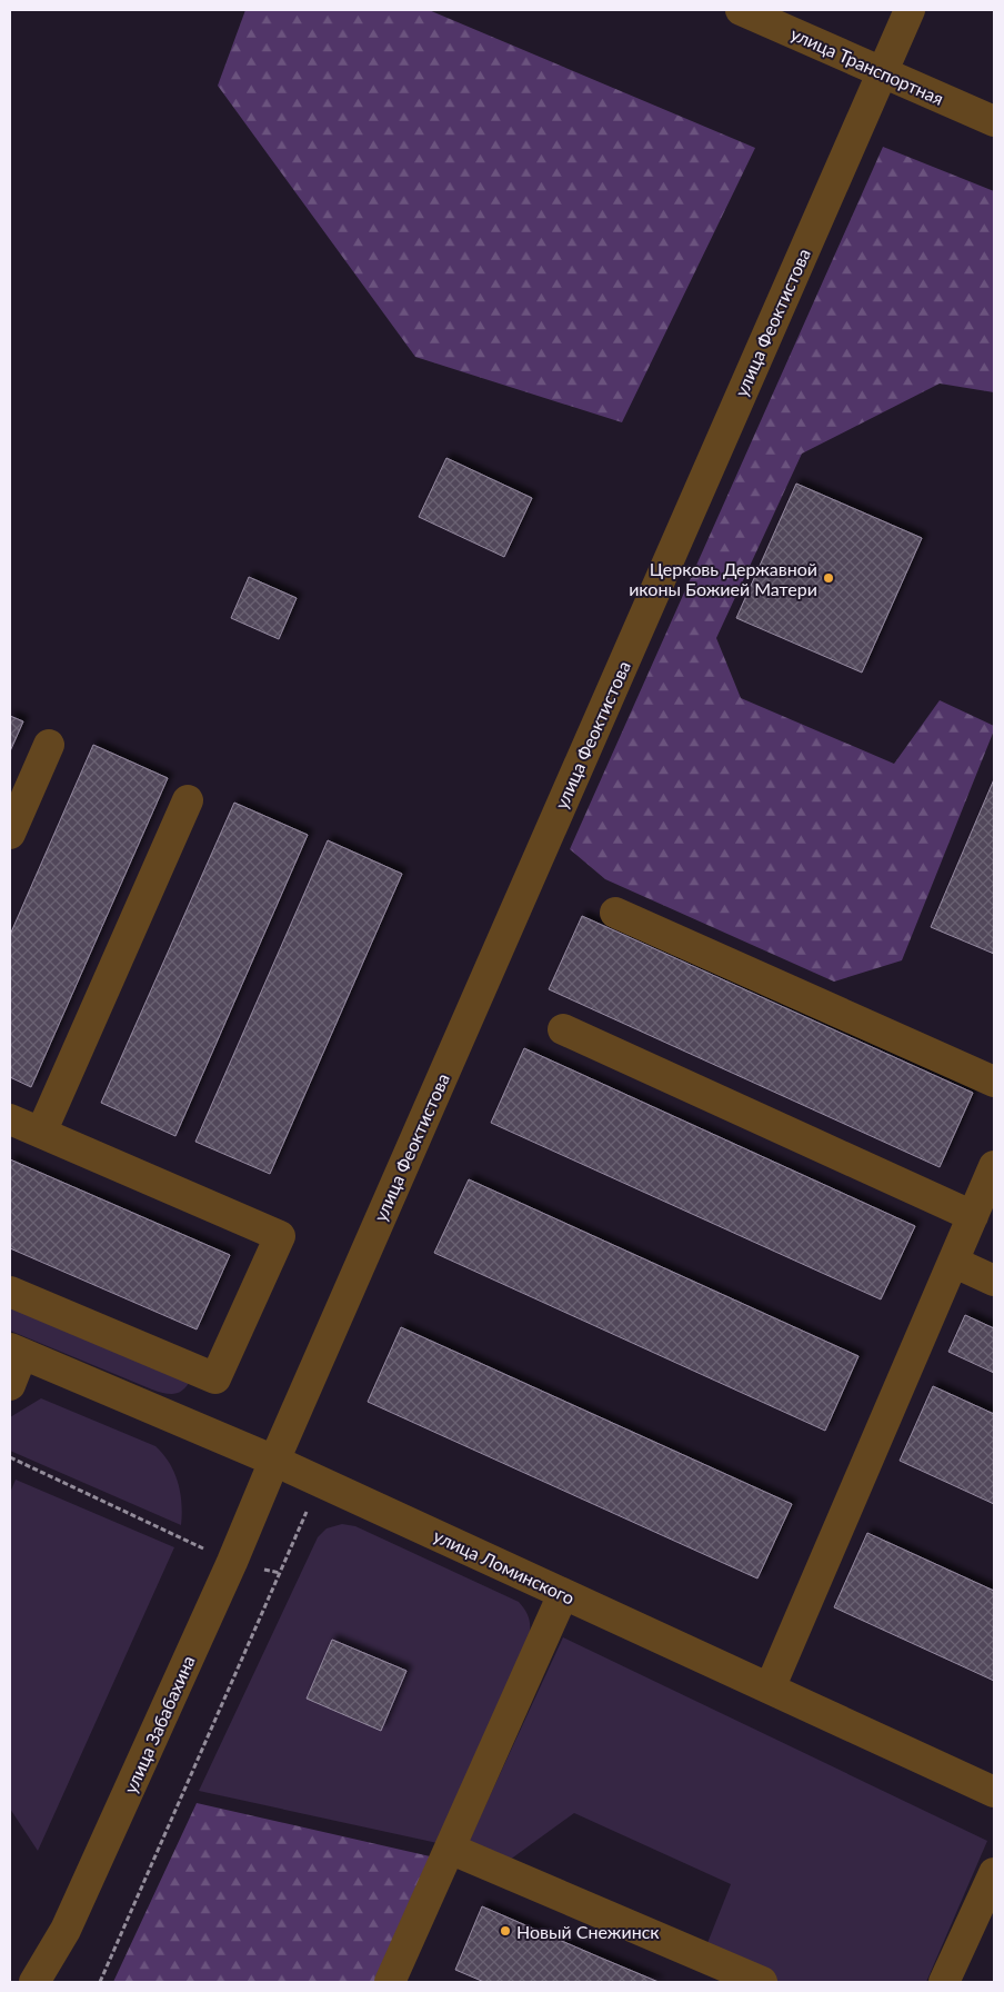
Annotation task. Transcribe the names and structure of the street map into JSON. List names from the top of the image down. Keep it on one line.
{"streets":{"street":["улица Транспортная","улица Феоктистова","улица Ломинского","улица Забабахина"]},"crossings":[["улица Транспортная","улица Феоктистова"],["улица Феоктистова","улица Ломинского"],["улица Феоктистова","улица Забабахина"],["улица Ломинского","улица Забабахина"]],"places":["Церковь Державной иконы Божией Матери","Новый Снежинск"]}
